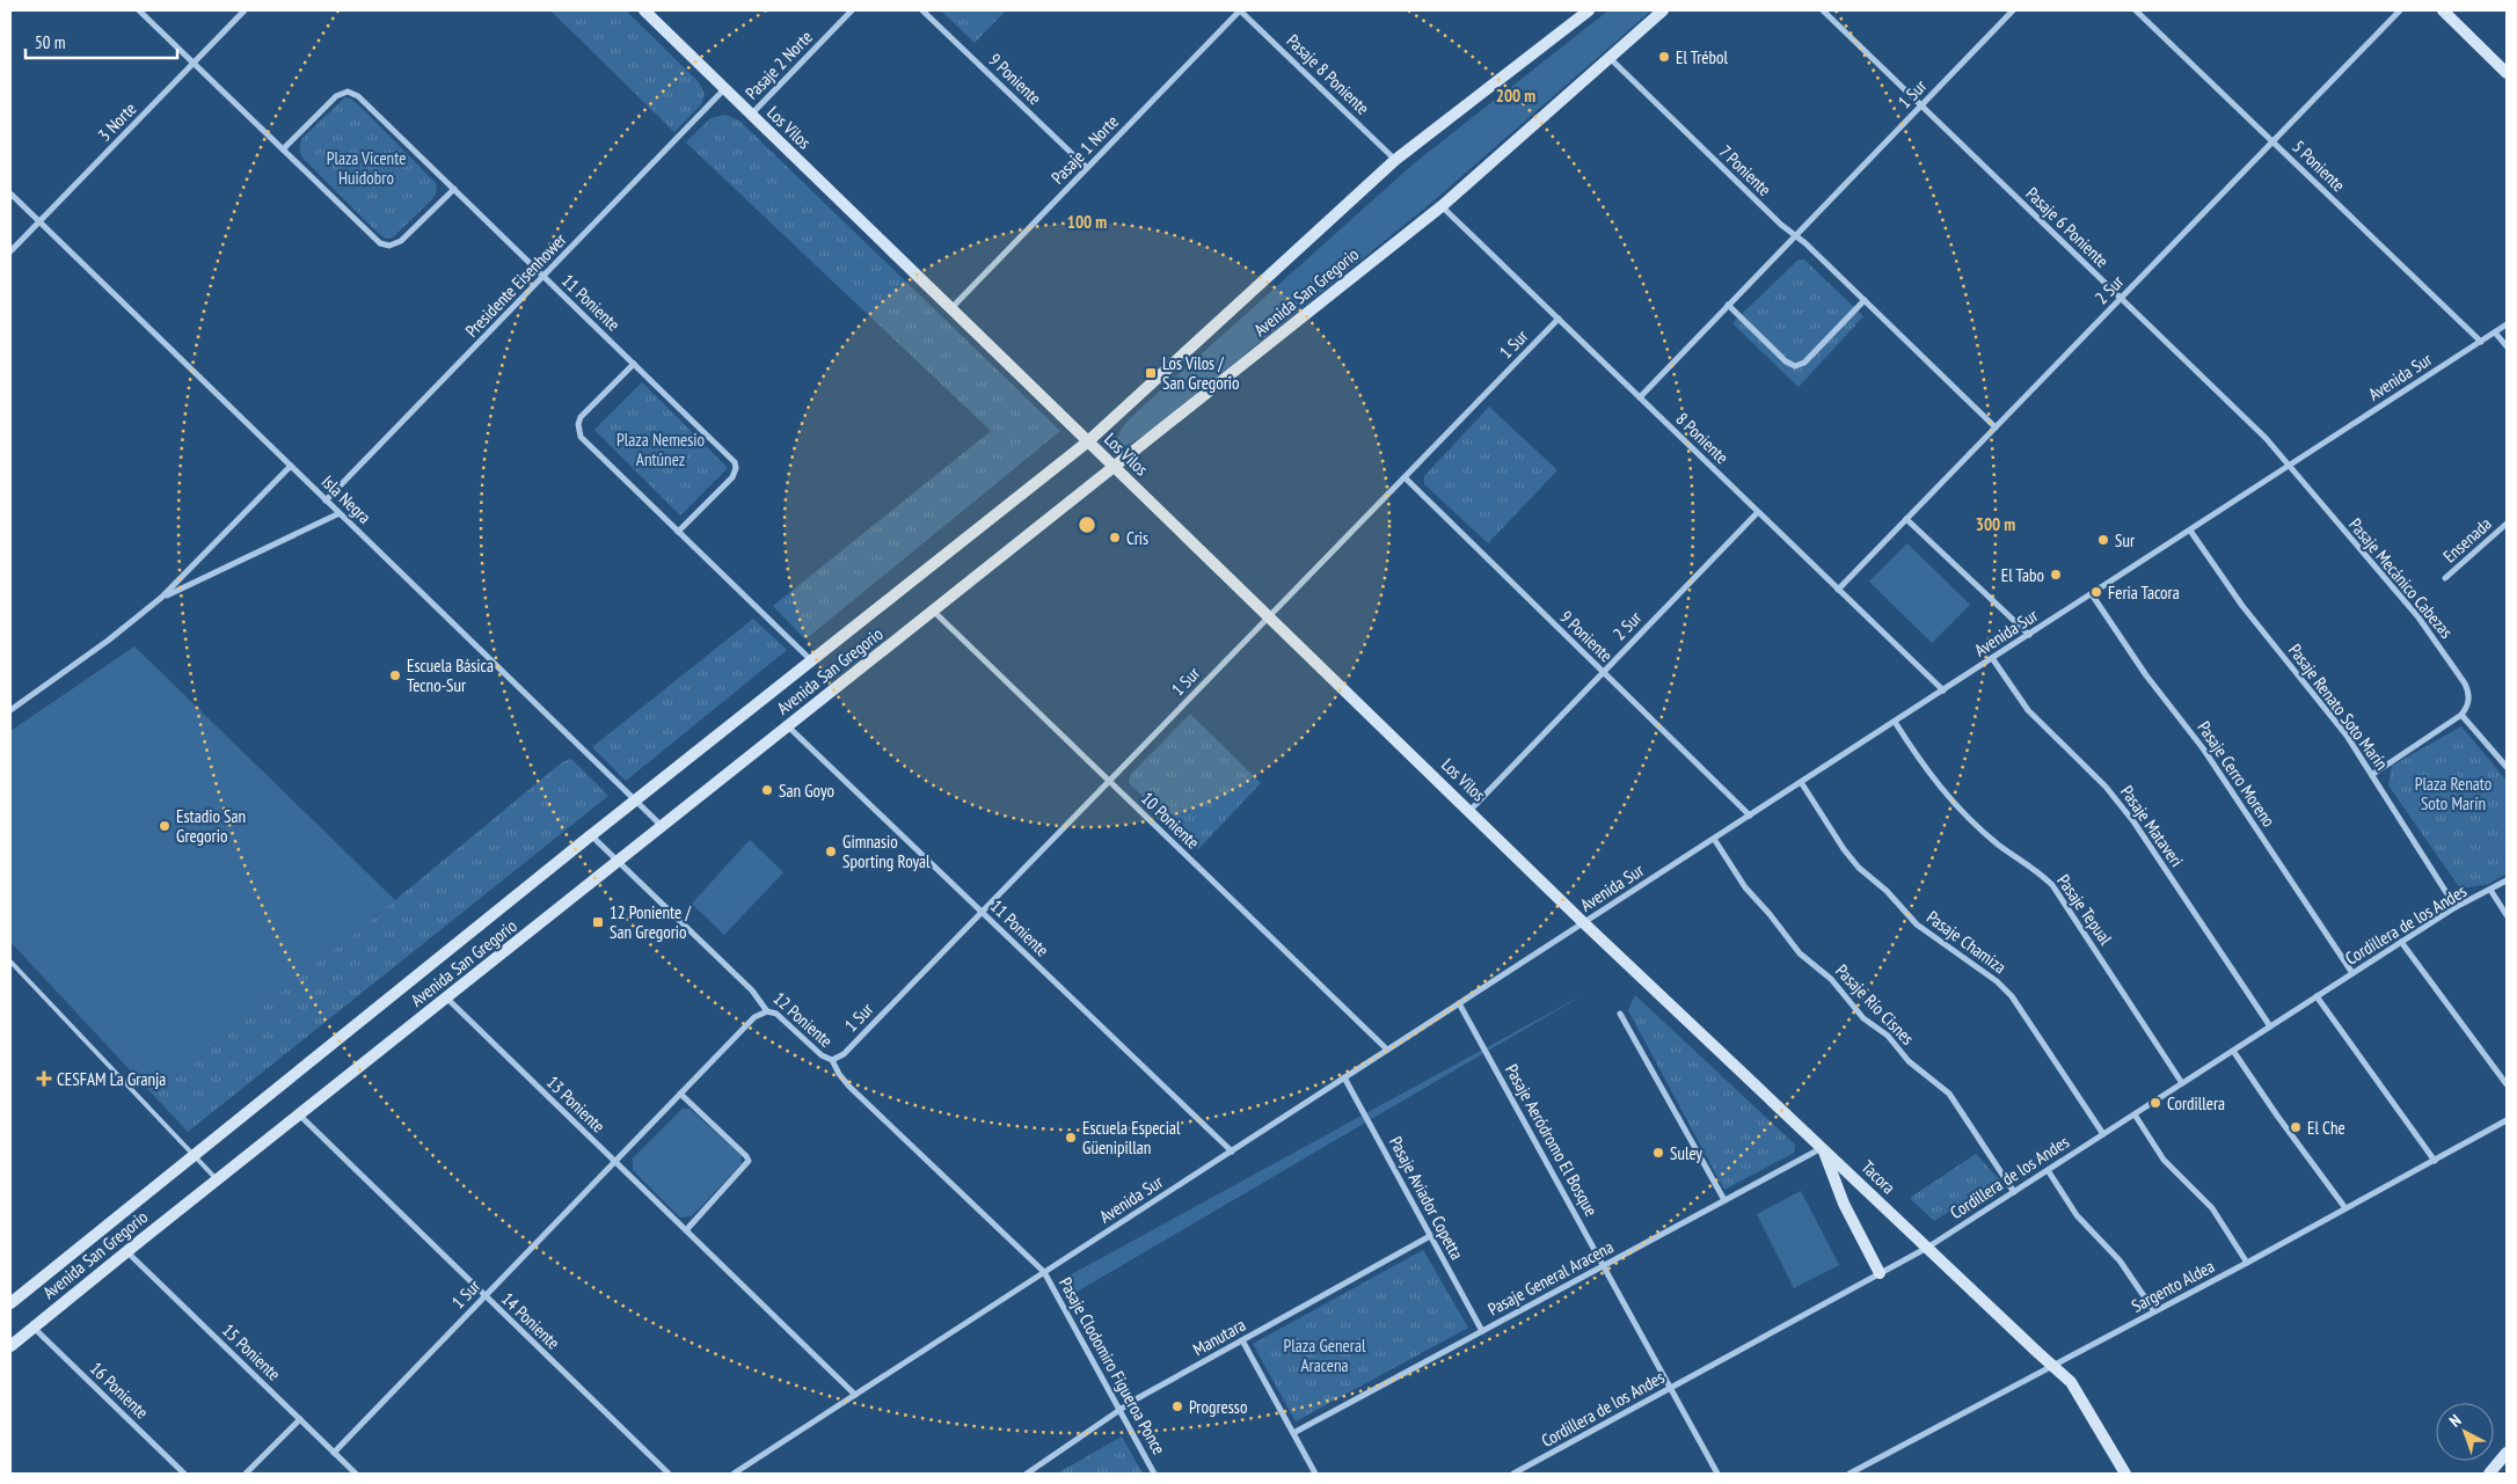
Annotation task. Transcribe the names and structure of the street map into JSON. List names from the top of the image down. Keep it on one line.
{"streets":{"main road":["Los Vilos","Avenida San Gregorio","Tacora"],"street":["Pasaje 2 Norte","Pasaje 8 Poniente","9 Poniente","1 Sur","3 Norte","Pasaje 1 Norte","5 Poniente","7 Poniente","Pasaje 6 Poniente","Presidente Eisenhower","2 Sur","11 Poniente","Avenida Sur","8 Poniente","Isla Negra","Ensenada","Pasaje Mecánico Cabezas","Pasaje Renato Soto Marín","Pasaje Cerro Moreno","10 Poniente","Pasaje Mataveri","Pasaje Tepual","Cordillera de los Andes","Pasaje Chamiza","Pasaje Río Cisnes","12 Poniente","13 Poniente","Pasaje Aeródromo El Bosque","Pasaje Aviador Copetta","Pasaje General Aracena","Sargento Aldea","14 Poniente","Manutara","15 Poniente","Pasaje Clodomiro Figueroa Ponce","16 Poniente"]},"crossings":[["Pasaje 2 Norte","Los Vilos"],["Pasaje 8 Poniente","Pasaje 1 Norte"],["Pasaje 8 Poniente","Avenida San Gregorio"],["9 Poniente","1 Sur"],["9 Poniente","Pasaje 1 Norte"],["9 Poniente","2 Sur"],["9 Poniente","Avenida Sur"],["1 Sur","Los Vilos"],["1 Sur","7 Poniente"],["1 Sur","Pasaje 6 Poniente"],["1 Sur","11 Poniente"],["1 Sur","8 Poniente"],["1 Sur","10 Poniente"],["1 Sur","12 Poniente"],["1 Sur","13 Poniente"],["1 Sur","14 Poniente"],["1 Sur","15 Poniente"],["3 Norte","Isla Negra"],["Los Vilos","Pasaje 1 Norte"],["Los Vilos","Presidente Eisenhower"],["Los Vilos","2 Sur"],["Los Vilos","Avenida San Gregorio"],["Los Vilos","Avenida Sur"],["Los Vilos","Tacora"],["5 Poniente","2 Sur"],["5 Poniente","Avenida Sur"],["7 Poniente","2 Sur"],["7 Poniente","Avenida San Gregorio"],["Pasaje 6 Poniente","2 Sur"],["Pasaje 6 Poniente","Avenida Sur"],["Pasaje 6 Poniente","Pasaje Mecánico Cabezas"],["Presidente Eisenhower","11 Poniente"],["Presidente Eisenhower","Isla Negra"],["2 Sur","8 Poniente"],["Avenida San Gregorio","11 Poniente"],["Avenida San Gregorio","8 Poniente"],["Avenida San Gregorio","Isla Negra"],["Avenida San Gregorio","10 Poniente"],["Avenida San Gregorio","12 Poniente"],["Avenida San Gregorio","13 Poniente"],["Avenida San Gregorio","14 Poniente"],["Avenida San Gregorio","15 Poniente"],["Avenida San Gregorio","16 Poniente"],["11 Poniente","Avenida Sur"],["Avenida Sur","8 Poniente"],["Avenida Sur","Pasaje Mecánico Cabezas"],["Avenida Sur","Pasaje Renato Soto Marín"],["Avenida Sur","Pasaje Cerro Moreno"],["Avenida Sur","10 Poniente"],["Avenida Sur","Pasaje Mataveri"],["Avenida Sur","Pasaje Tepual"],["Avenida Sur","Pasaje Chamiza"],["Avenida Sur","Pasaje Río Cisnes"],["Avenida Sur","12 Poniente"],["Avenida Sur","13 Poniente"],["Avenida Sur","Pasaje Aeródromo El Bosque"],["Avenida Sur","Tacora"],["Avenida Sur","Pasaje Aviador Copetta"],["Avenida Sur","Pasaje Clodomiro Figueroa Ponce"],["Pasaje Renato Soto Marín","Cordillera de los Andes"],["Pasaje Cerro Moreno","Cordillera de los Andes"],["Pasaje Mataveri","Cordillera de los Andes"],["Pasaje Tepual","Cordillera de los Andes"],["Cordillera de los Andes","Pasaje Chamiza"],["Cordillera de los Andes","Pasaje Río Cisnes"],["Cordillera de los Andes","Pasaje Aeródromo El Bosque"],["Cordillera de los Andes","Tacora"],["12 Poniente","Pasaje Clodomiro Figueroa Ponce"],["Pasaje Aeródromo El Bosque","Pasaje General Aracena"],["Tacora","Pasaje General Aracena"],["Tacora","Sargento Aldea"],["Pasaje Aviador Copetta","Pasaje General Aracena"],["Pasaje Aviador Copetta","Manutara"],["Manutara","Pasaje Clodomiro Figueroa Ponce"]],"parks":["Plaza Vicente Huidobro","Plaza Nemesio Antúnez","Plaza Renato Soto Marín","Plaza General Aracena"],"places":{"other":["El Trébol","Cris","Sur","El Tabo","Feria Tacora","Escuela Básica Tecno-Sur","San Goyo","Estadio San Gregorio","Gimnasio Sporting Royal","Cordillera","El Che","Escuela Especial Güenipillan","Suley","Progresso"],"transit":["Los Vilos / San Gregorio","12 Poniente / San Gregorio"],"health":["CESFAM La Granja"]},"scale_bar":"50 m","north":"top left","rings":["200 m","100 m","300 m"]}
